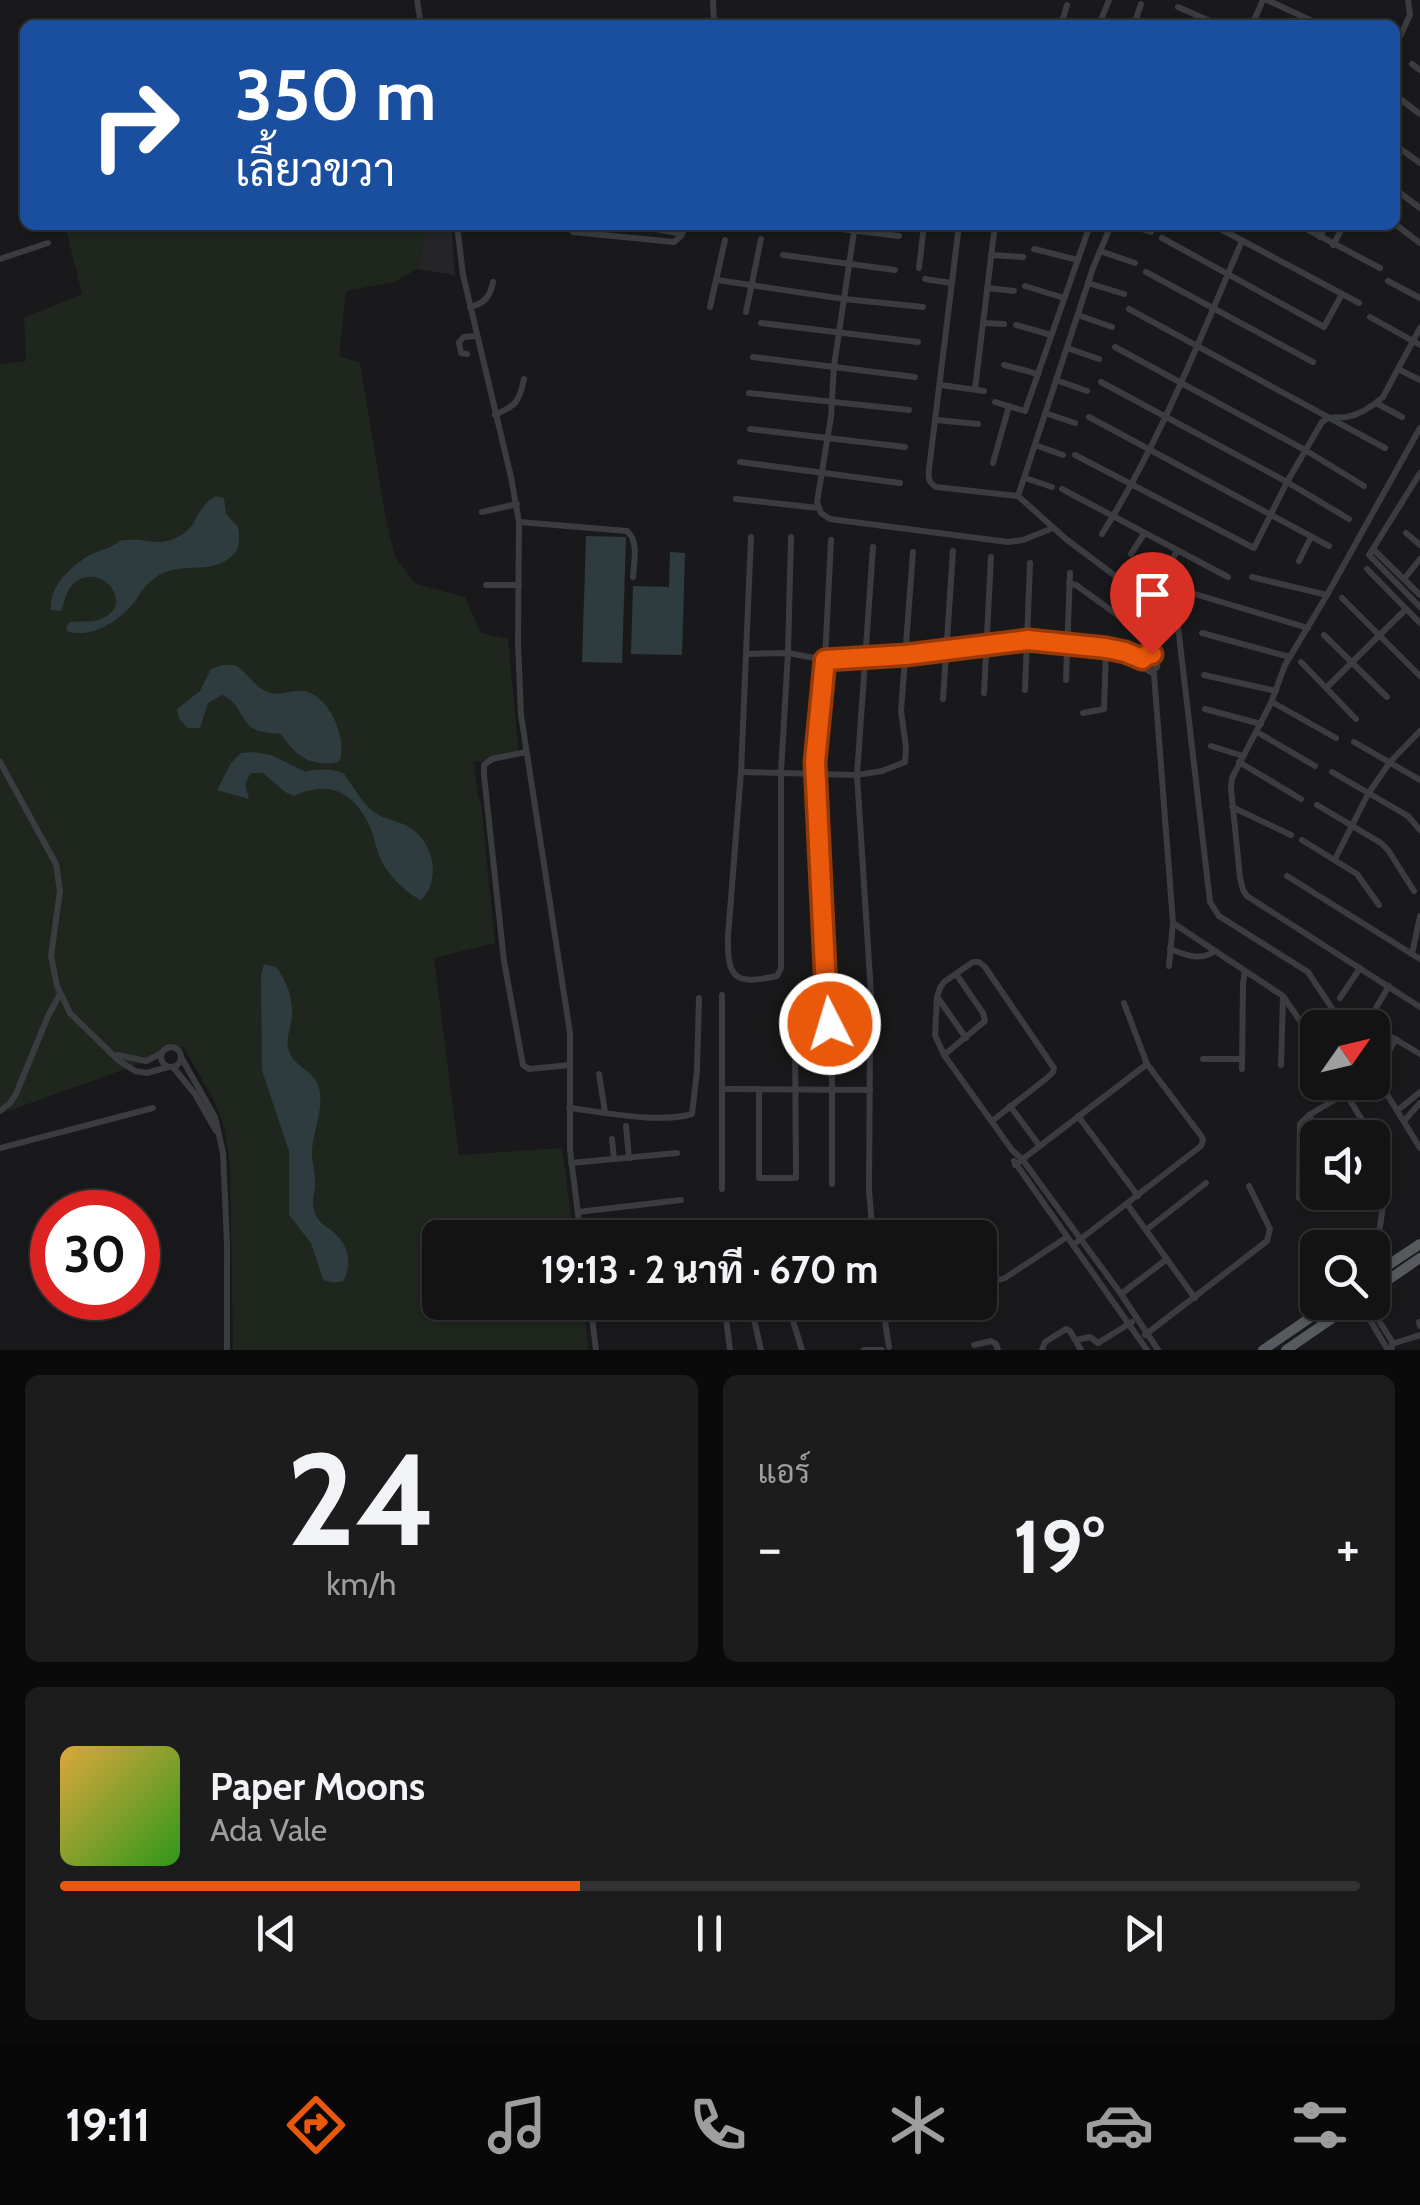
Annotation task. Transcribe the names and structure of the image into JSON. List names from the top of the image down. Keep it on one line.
{"north":"top right","page":{"turn":["350 m","เลี้ยวขวา"],"limit":"30","trip":"19:13 · 2 นาที · 670 m","tile":[["24","km/h"],"แอร์"],"heat":["−","19°","+"],"song":["Paper Moons","Ada Vale"],"tabs":"19:11"}}
